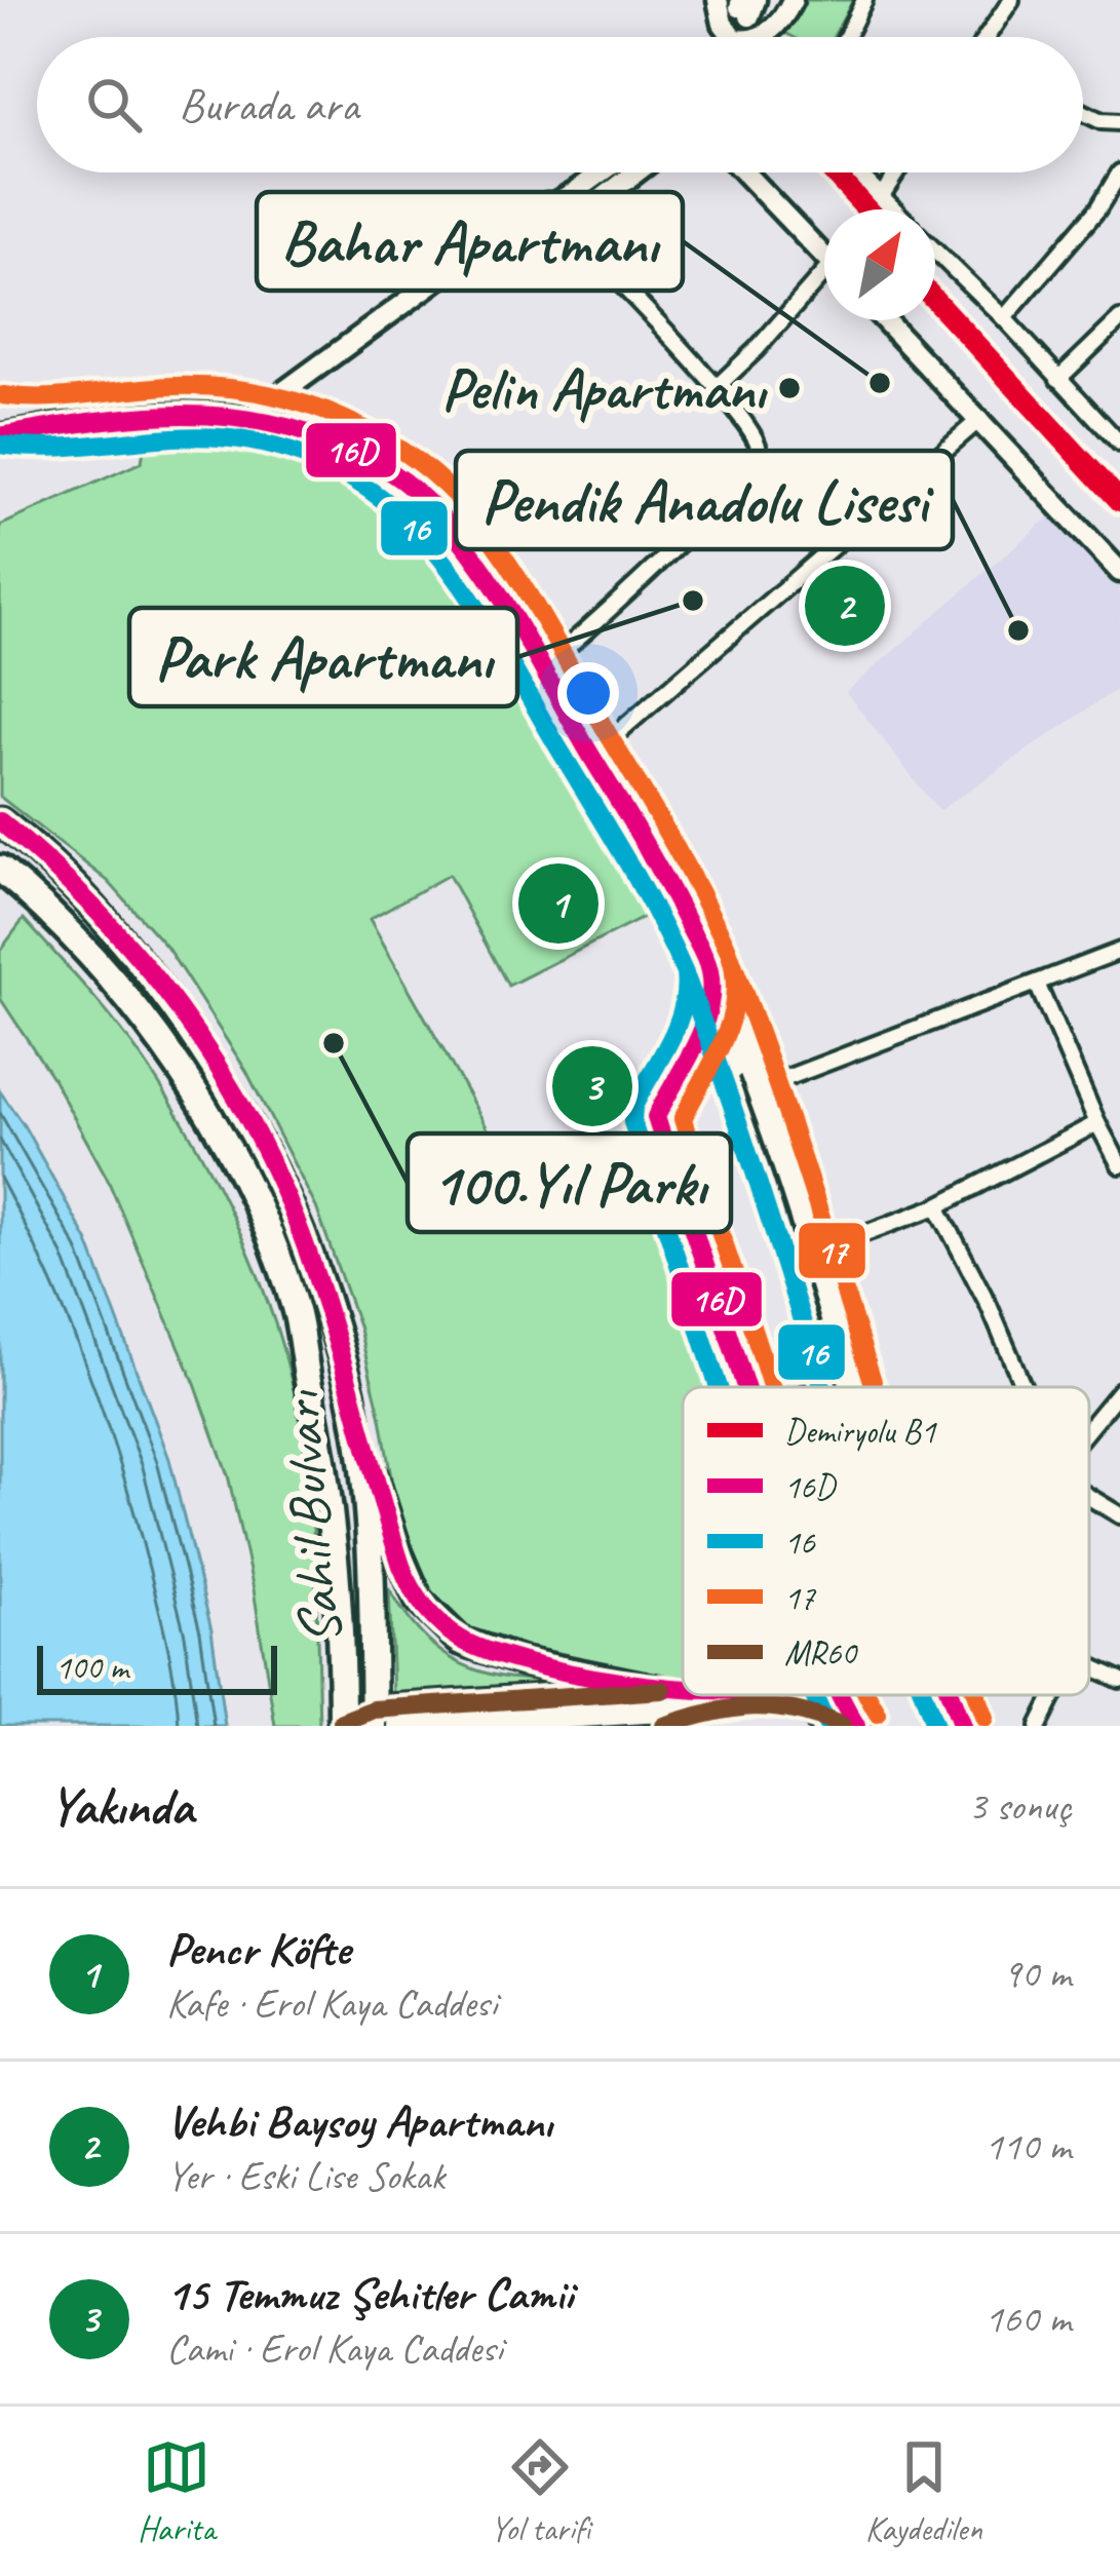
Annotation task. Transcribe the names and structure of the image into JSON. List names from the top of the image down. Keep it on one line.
{"streets":{"highway":["Sahil Bulvarı"]},"places":["Bahar Apartmanı","Pelin Apartmanı","Park Apartmanı","Pendik Anadolu Lisesi","100.Yıl Parkı"],"lines":["rail line B1","transit line 17","transit line 16D","transit line 16","transit line MR60"],"legend":["Demiryolu B1","16D","16","17","MR60"],"scale_bar":"100 m","north":"top right","page":{"search":"Burada ara","pins":["2","1","3"],"scale":"100 m","heading":["Yakında","3 sonuç"],"list":[{"mark":"1","name":"Pencr Köfte","note":"Kafe · Erol Kaya Caddesi","value":"90 m"},{"mark":"2","name":"Vehbi Baysoy Apartmanı","note":"Yer · Eski Lise Sokak","value":"110 m"},{"mark":"3","name":"15 Temmuz Şehitler Camii","note":"Cami · Erol Kaya Caddesi","value":"160 m"}],"nav":["Harita","Yol tarifi","Kaydedilen"]}}
